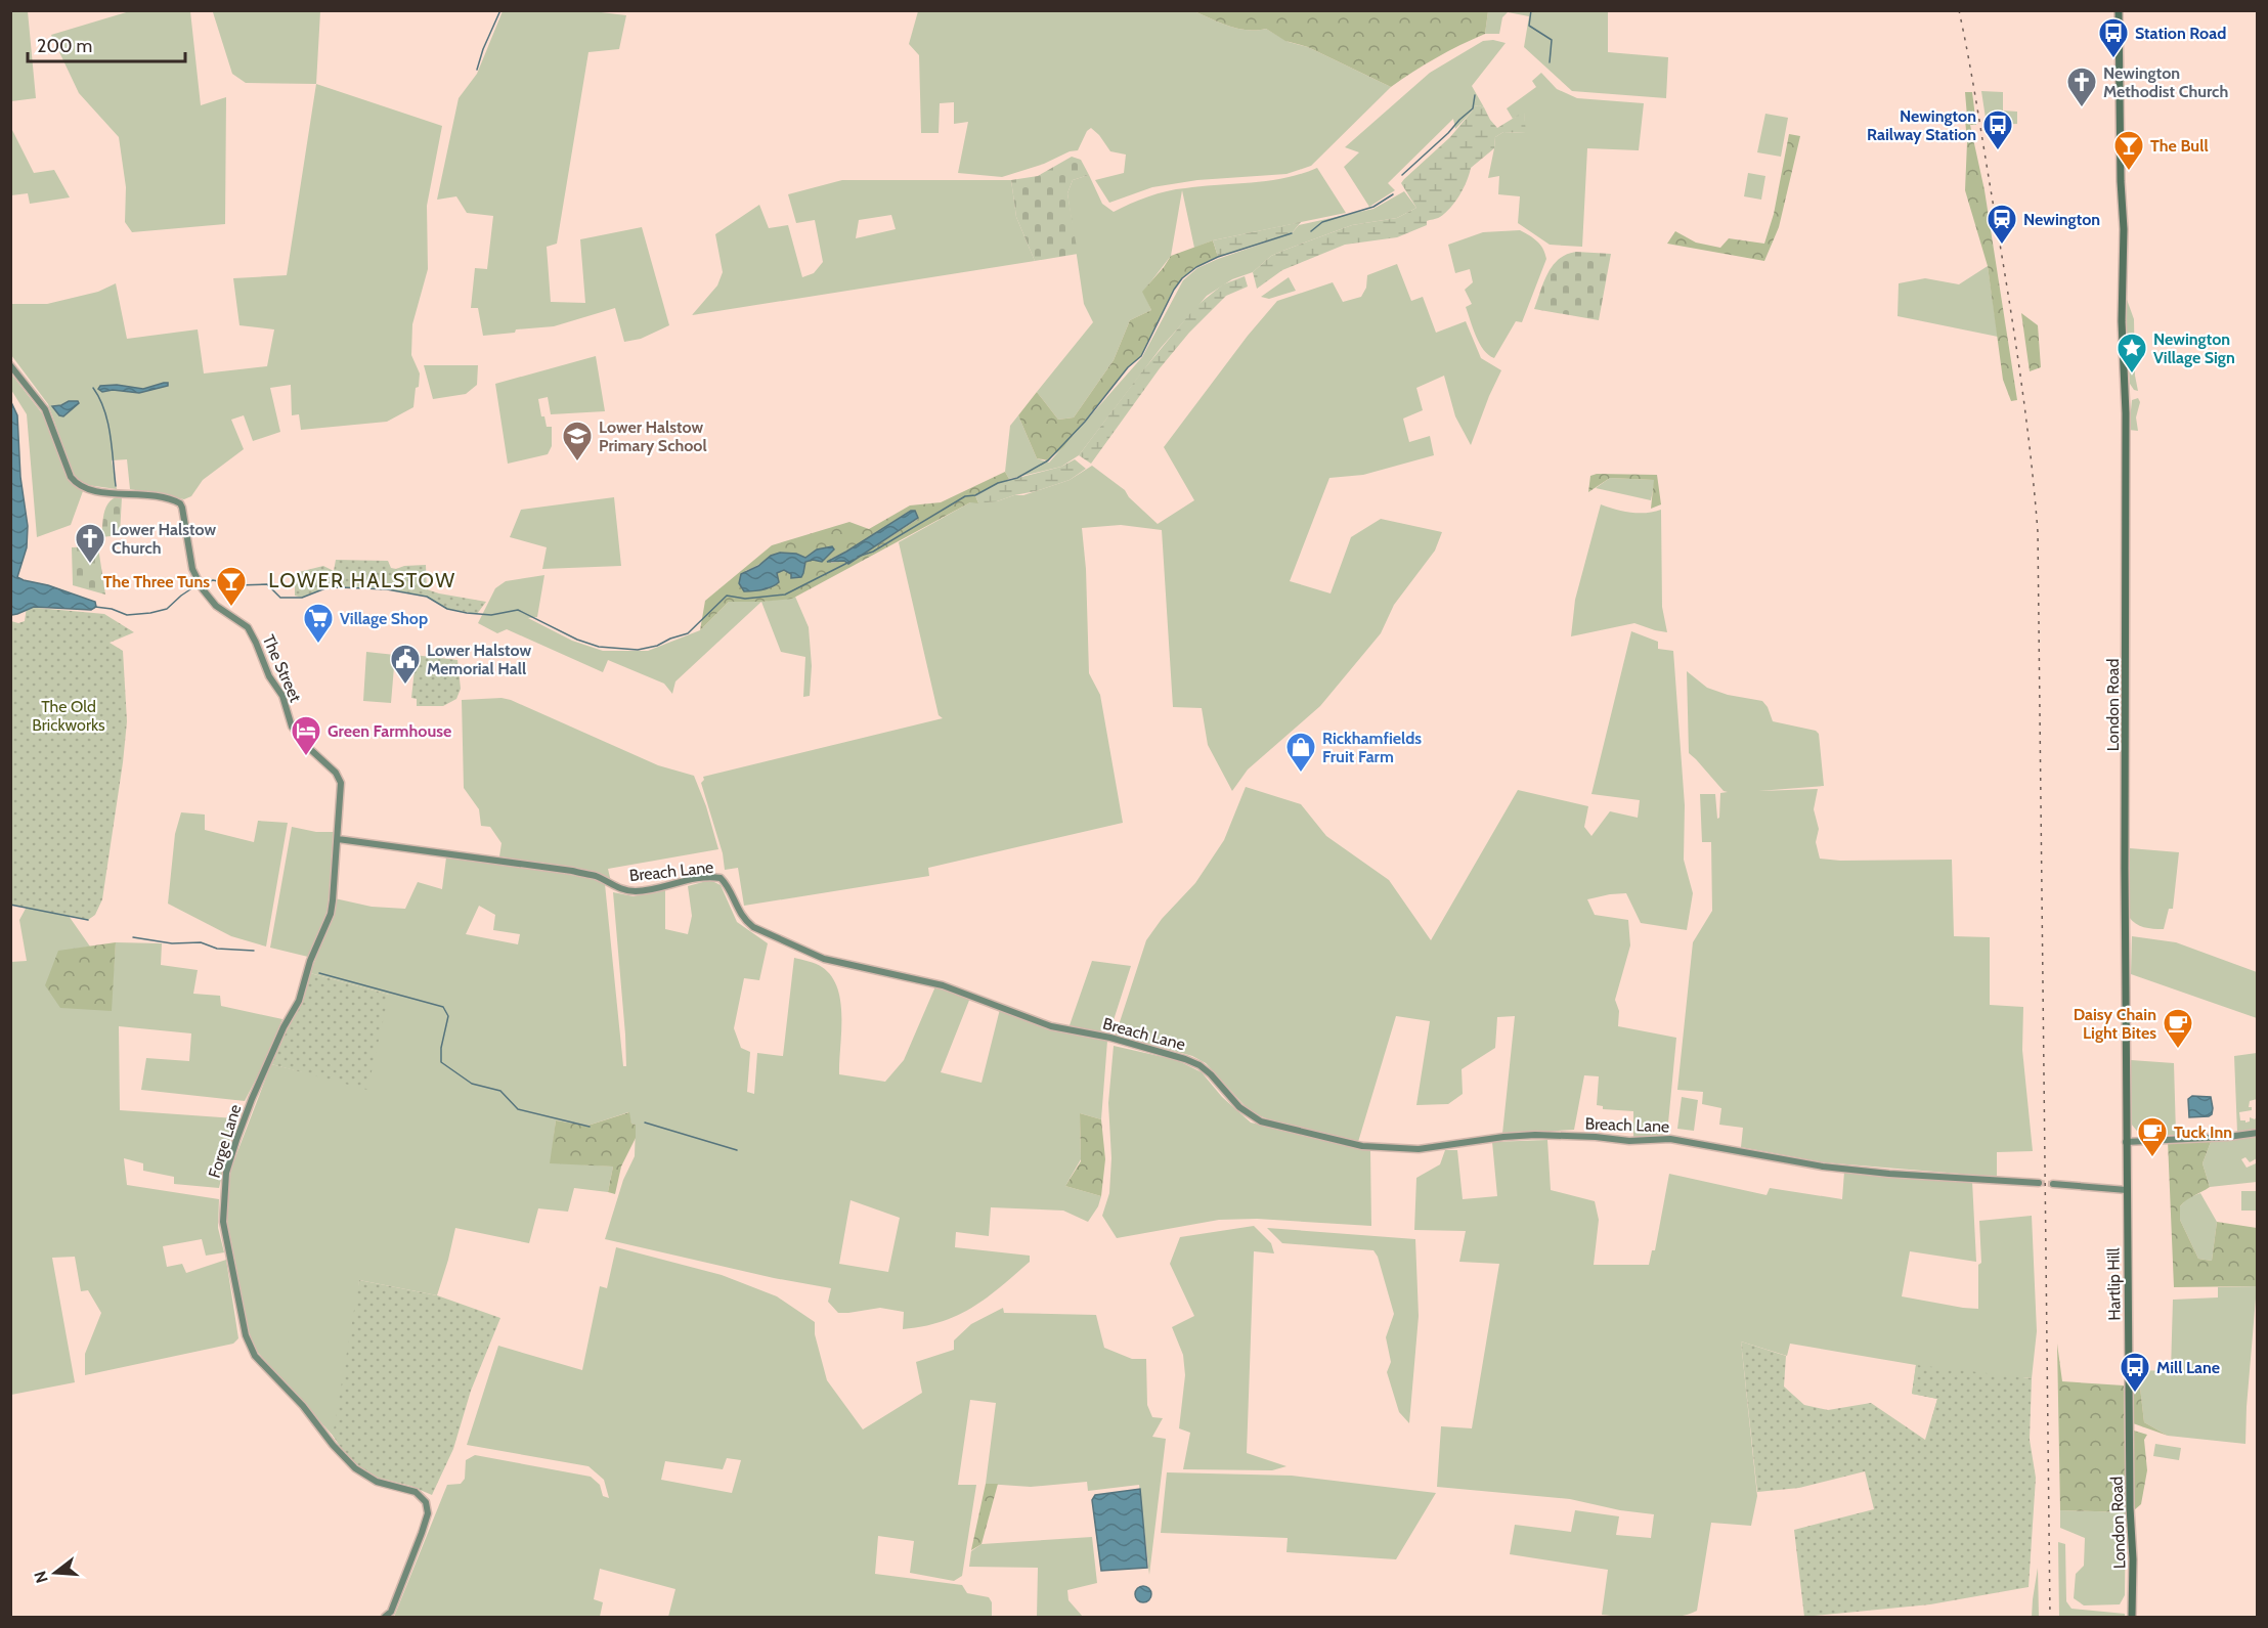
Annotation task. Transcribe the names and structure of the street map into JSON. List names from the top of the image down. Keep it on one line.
{"streets":{"main road":["London Road","Hartlip Hill"],"street":["The Street","Breach Lane","Forge Lane"]},"crossings":[["The Street","Forge Lane"],["London Road","Hartlip Hill"],["Breach Lane","Forge Lane"]],"districts":["LOWER HALSTOW"],"parks":["The Old Brickworks"],"places":{"bus stop":["Station Road","Newington Railway Station","Mill Lane"],"church":["Newington Methodist Church","Lower Halstow Church"],"bar":["The Bull","The Three Tuns"],"station":["Newington"],"place":["Newington Village Sign"],"school or university":["Lower Halstow Primary School"],"supermarket":["Village Shop"],"public building":["Lower Halstow Memorial Hall"],"hotel":["Green Farmhouse"],"shop":["Rickhamfields Fruit Farm"],"cafe":["Daisy Chain Light Bites","Tuck Inn"]},"scale_bar":"200 m","north":"left"}
